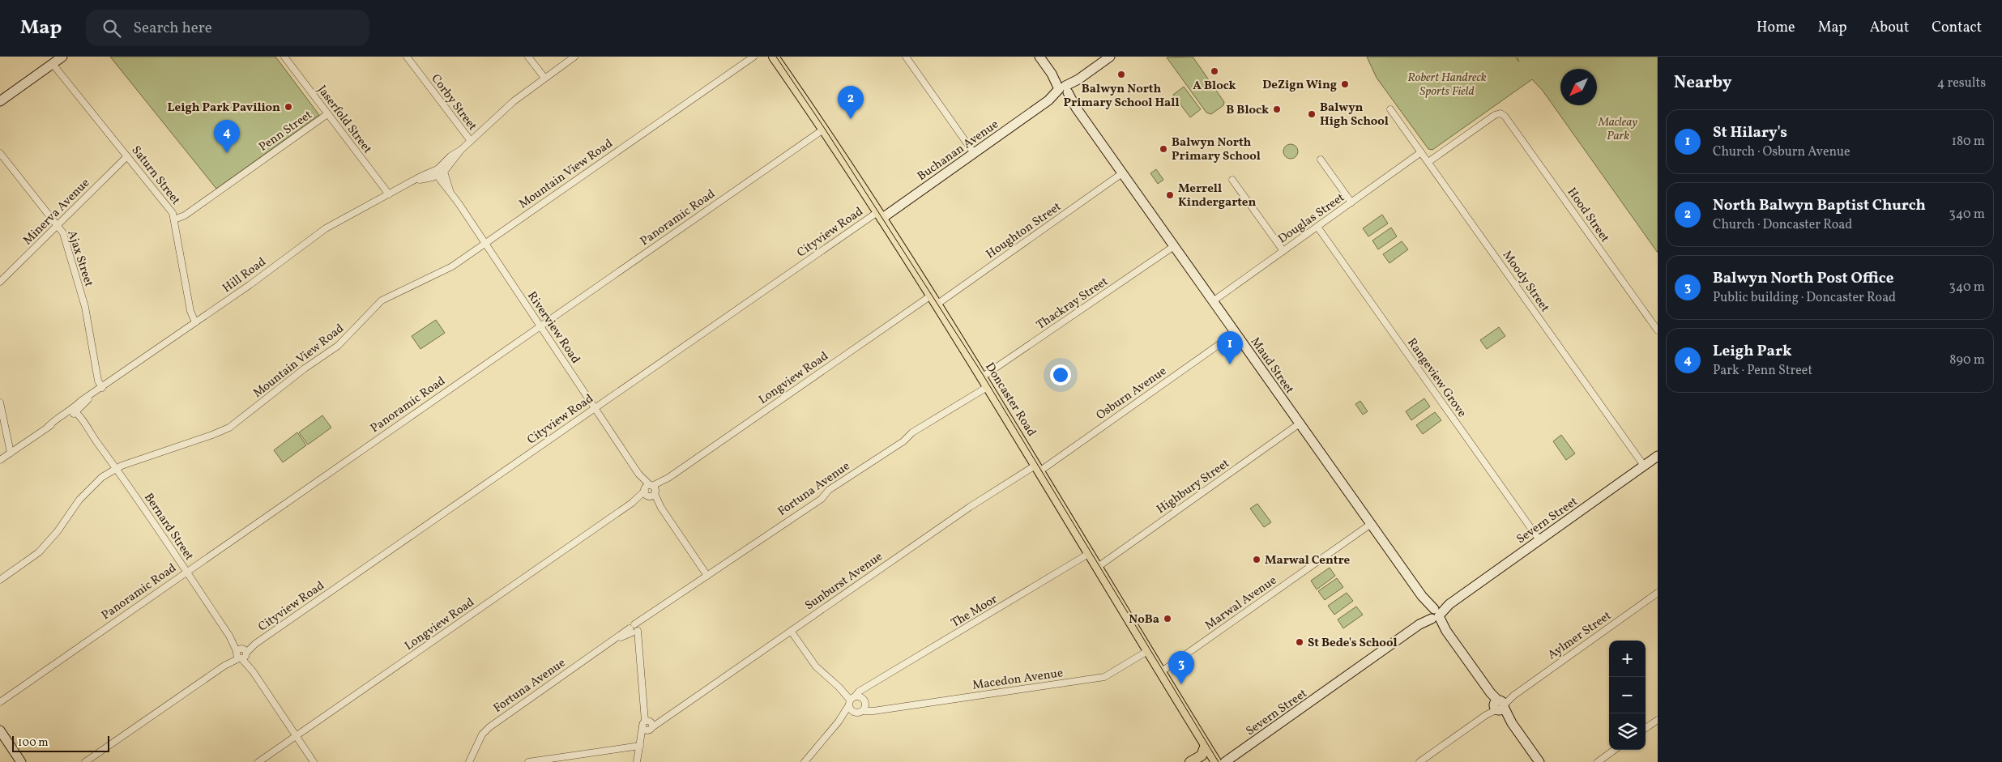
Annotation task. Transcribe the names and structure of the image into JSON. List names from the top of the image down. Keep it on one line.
{"streets":{"main road":["Doncaster Road"],"street":["Corby Street","Jaserfold Street","Penn Street","Buchanan Avenue","Mountain View Road","Saturn Street","Minerva Avenue","Hood Street","Panoramic Road","Douglas Street","Houghton Street","Cityview Road","Ajax Street","Hill Road","Moody Street","Thackray Street","Riverview Road","Maud Street","Longview Road","Rangeview Grove","Osburn Avenue","Highbury Street","Fortuna Avenue","Severn Street","Bernard Street","Sunburst Avenue","Marwal Avenue","The Moor","Aylmer Street","Macedon Avenue"]},"crossings":[["Corby Street","Hill Road"],["Jaserfold Street","Penn Street"],["Jaserfold Street","Hill Road"],["Penn Street","Saturn Street"],["Buchanan Avenue","Cityview Road"],["Buchanan Avenue","Maud Street"],["Buchanan Avenue","Doncaster Road"],["Mountain View Road","Riverview Road"],["Mountain View Road","Bernard Street"],["Saturn Street","Minerva Avenue"],["Saturn Street","Hill Road"],["Minerva Avenue","Ajax Street"],["Hood Street","Moody Street"],["Panoramic Road","Riverview Road"],["Panoramic Road","Doncaster Road"],["Panoramic Road","Bernard Street"],["Douglas Street","Moody Street"],["Douglas Street","Maud Street"],["Douglas Street","Rangeview Grove"],["Houghton Street","Maud Street"],["Houghton Street","Doncaster Road"],["Cityview Road","Riverview Road"],["Cityview Road","Doncaster Road"],["Cityview Road","Bernard Street"],["Ajax Street","Hill Road"],["Hill Road","Riverview Road"],["Hill Road","Bernard Street"],["Moody Street","Severn Street"],["Thackray Street","Maud Street"],["Thackray Street","Doncaster Road"],["Riverview Road","Longview Road"],["Riverview Road","Fortuna Avenue"],["Maud Street","Osburn Avenue"],["Maud Street","Highbury Street"],["Maud Street","Severn Street"],["Maud Street","Marwal Avenue"],["Maud Street","Aylmer Street"],["Longview Road","Doncaster Road"],["Longview Road","Bernard Street"],["Rangeview Grove","Severn Street"],["Osburn Avenue","Doncaster Road"],["Osburn Avenue","Sunburst Avenue"],["Doncaster Road","Highbury Street"],["Doncaster Road","Fortuna Avenue"],["Doncaster Road","Sunburst Avenue"],["Doncaster Road","Marwal Avenue"],["Doncaster Road","The Moor"],["Doncaster Road","Macedon Avenue"]],"parks":["Robert Handreck Sports Field","Macleay Park"],"places":["A Block","Balwyn North Primary School Hall","DeZign Wing","Leigh Park Pavilion","B Block","Balwyn High School","Balwyn North Primary School","Merrell Kindergarten","Marwal Centre","NoBa","St Bede's School"],"scale_bar":"100 m","north":"bottom left","page":{"header":"Map","search":"Search here","nav":["Home","Map","About","Contact"],"heading":["Nearby","4 results"],"pins":["2","4","1","3"],"list":[{"mark":"1","name":"St Hilary's","note":"Church · Osburn Avenue","value":"180 m"},{"mark":"2","name":"North Balwyn Baptist Church","note":"Church · Doncaster Road","value":"340 m"},{"mark":"3","name":"Balwyn North Post Office","note":"Public building · Doncaster Road","value":"340 m"},{"mark":"4","name":"Leigh Park","note":"Park · Penn Street","value":"890 m"}],"map_buttons":["+","−"],"scale":"100 m"}}
